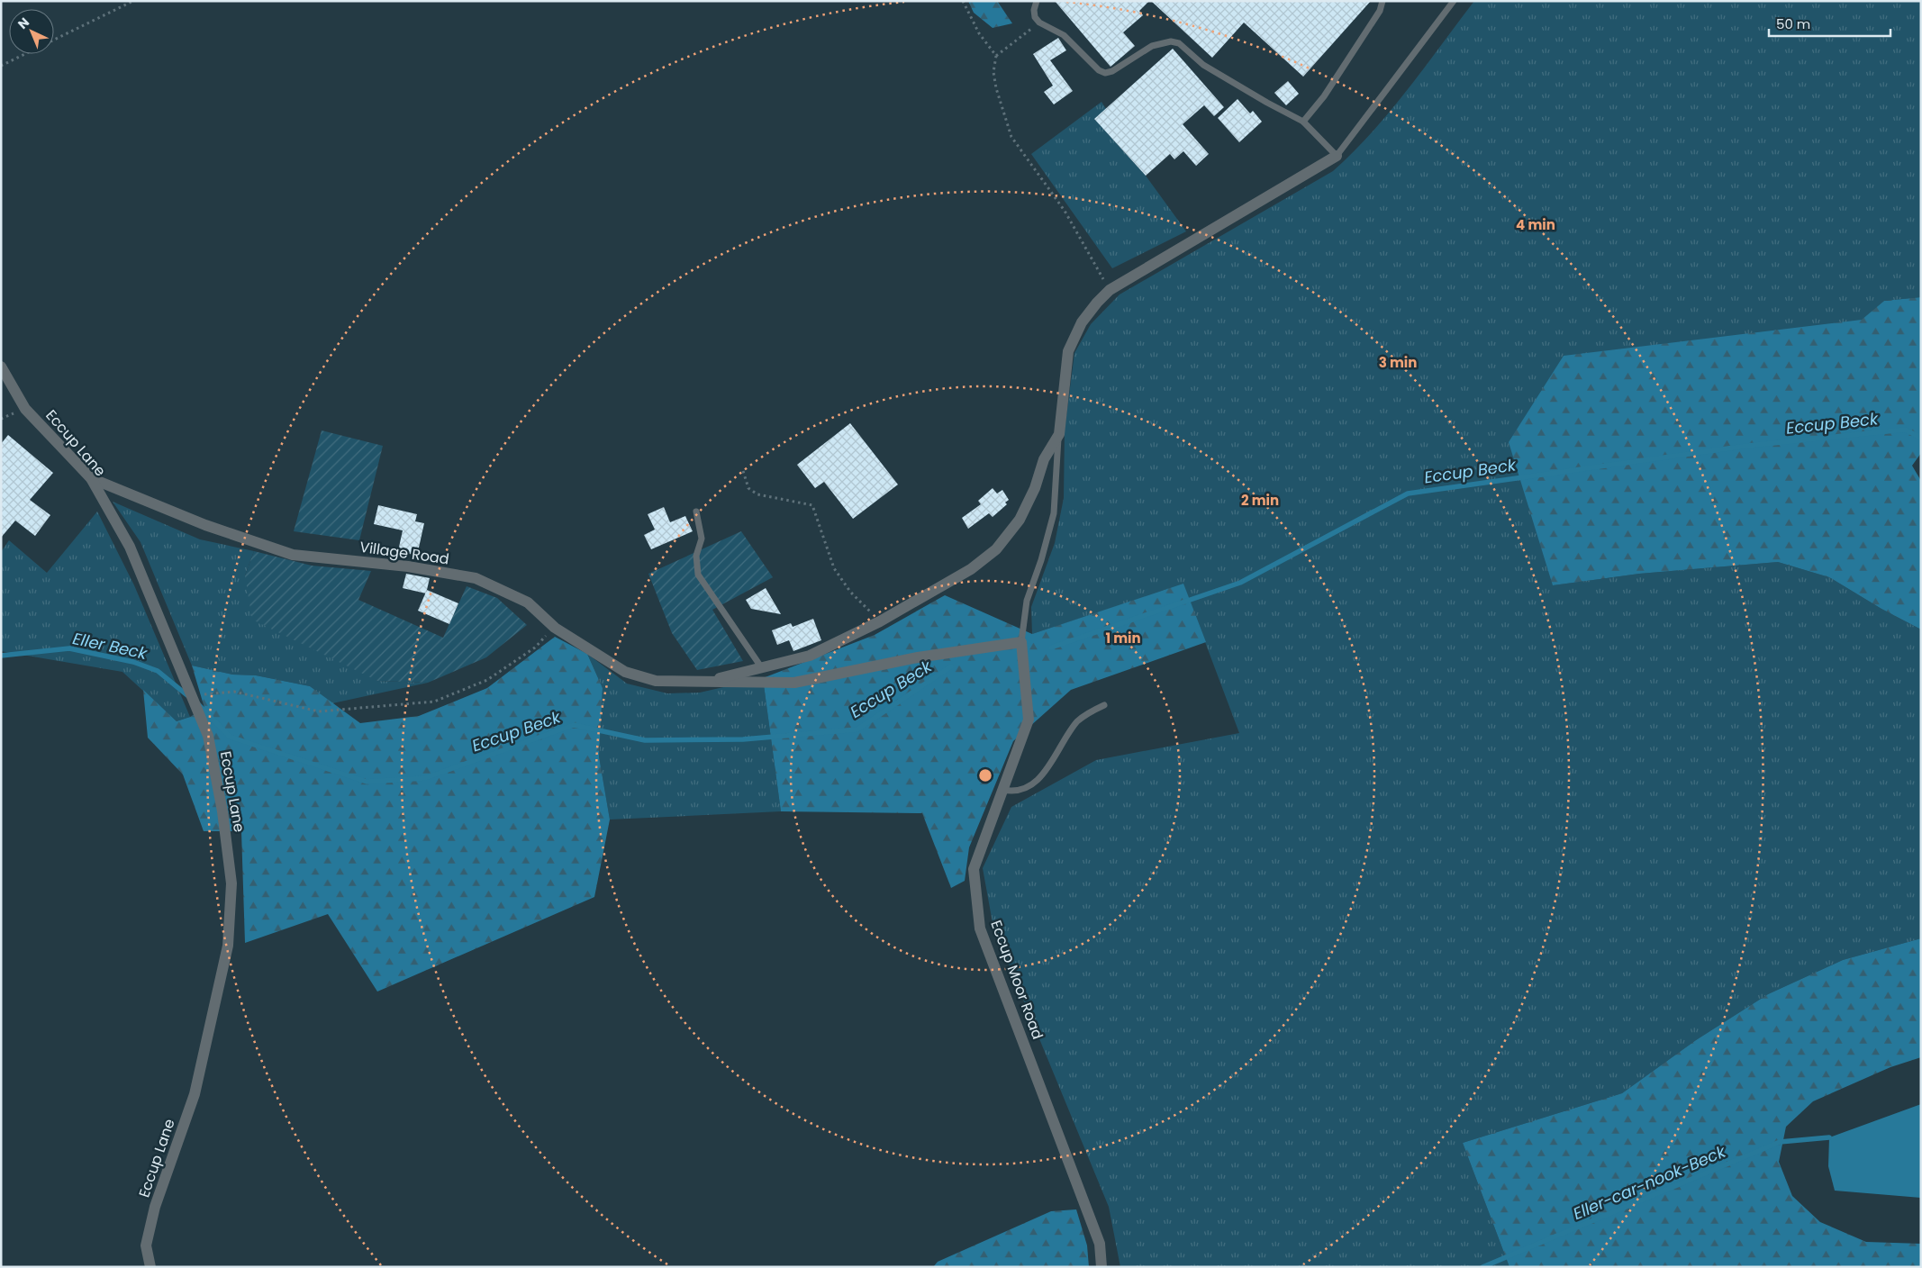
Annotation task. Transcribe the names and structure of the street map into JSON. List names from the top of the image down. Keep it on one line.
{"streets":{"street":["Eccup Lane","Village Road","Eccup Moor Road"]},"crossings":[["Eccup Lane","Village Road"]],"water":["Eccup Beck","Eller Beck","Eller-car-nook-Beck"],"scale_bar":"50 m","north":"top left","rings":["4 min","3 min","2 min","1 min"]}
